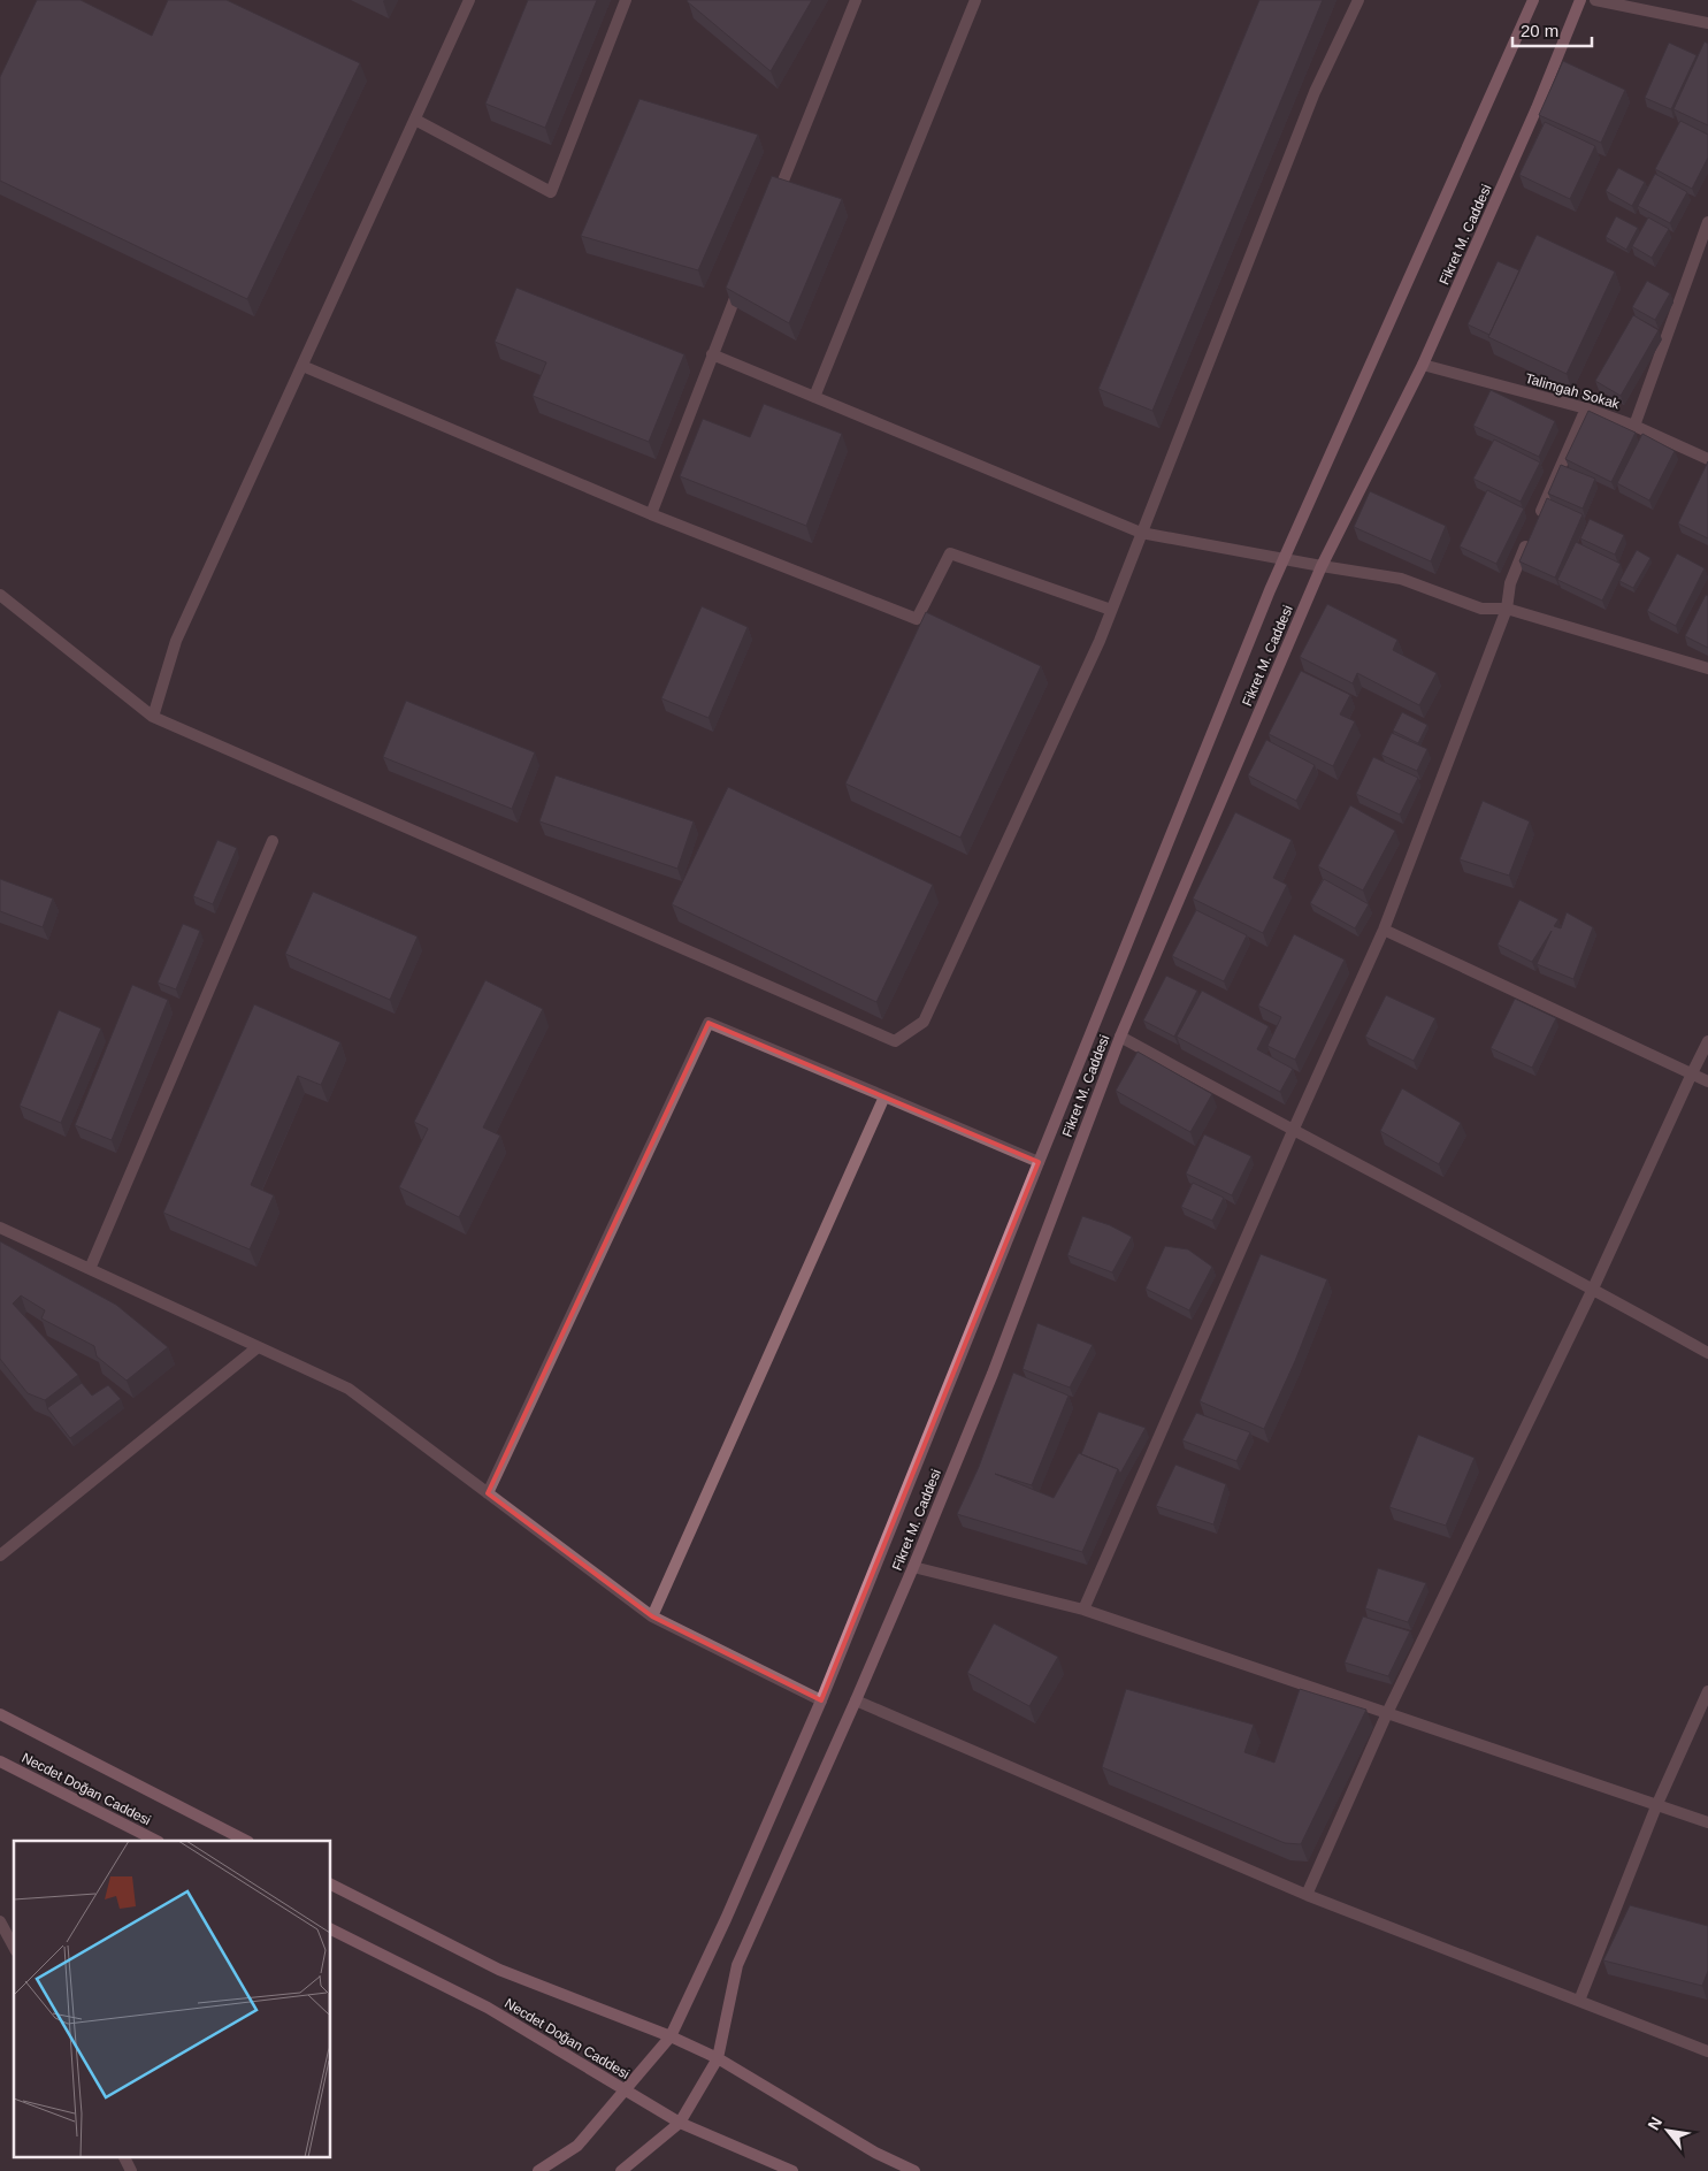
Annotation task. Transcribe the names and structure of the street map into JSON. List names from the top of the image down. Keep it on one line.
{"streets":{"main road":["Fikret M. Caddesi","Necdet Doğan Caddesi"],"street":["Talimgah Sokak"]},"crossings":[["Fikret M. Caddesi","Talimgah Sokak"],["Fikret M. Caddesi","Necdet Doğan Caddesi"]],"scale_bar":"20 m","north":"top left"}
